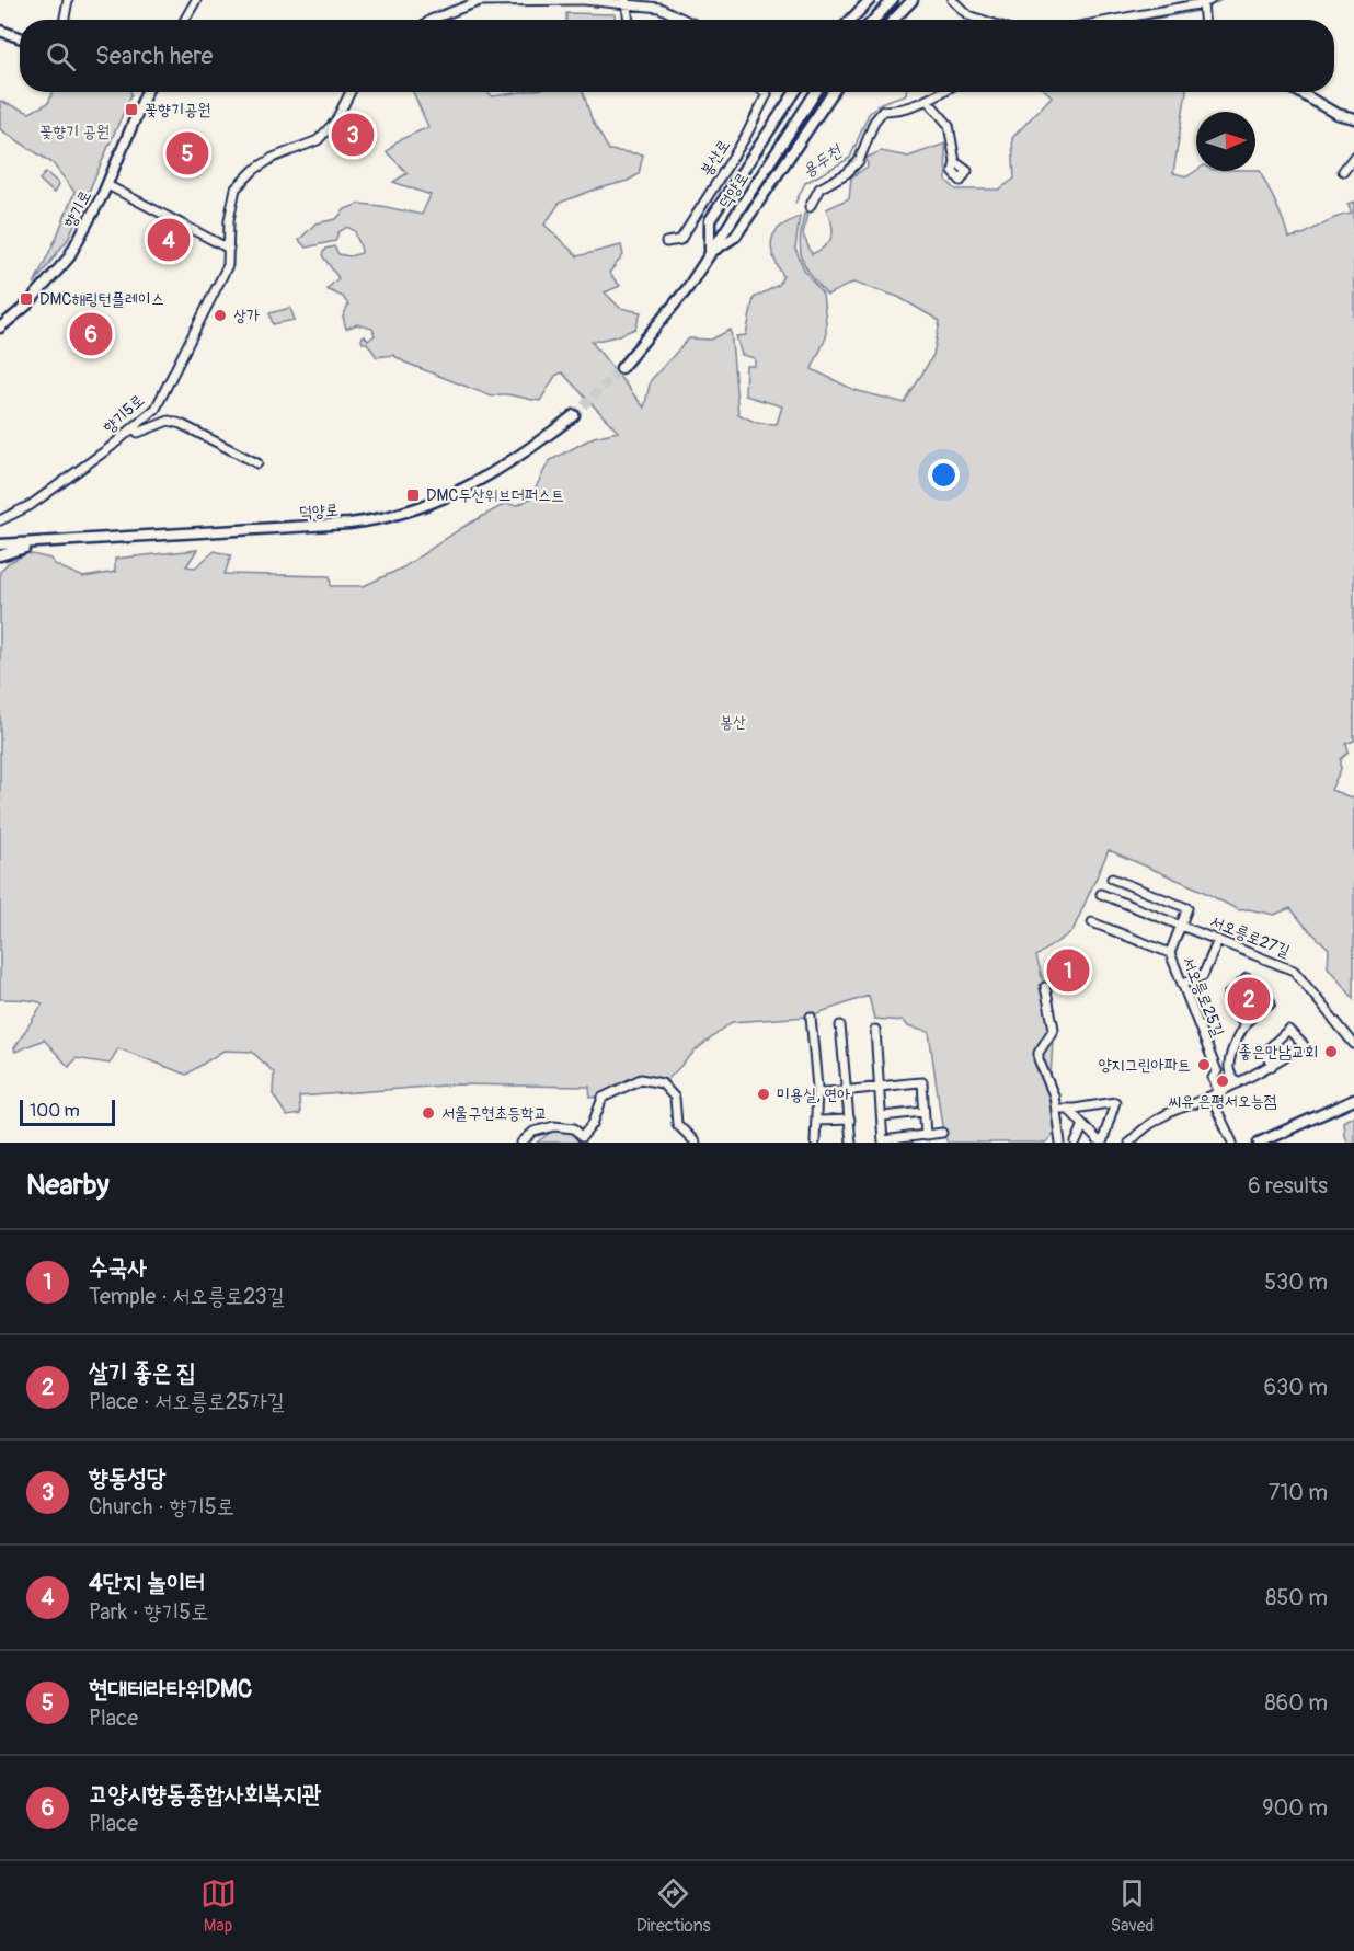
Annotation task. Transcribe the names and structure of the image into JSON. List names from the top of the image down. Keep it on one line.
{"streets":{"main road":["덕양로","향기로"],"street":["봉산로","향기5로","서오릉로27길","서오릉로25길"]},"water":["용두천"],"parks":["꽃향기 공원","봉산"],"places":{"transit":["꽃향기공원","DMC해링턴플레이스","DMC두산위브더퍼스트"],"other":["상가","좋은만남교회","양지그린아파트","씨유 은평서오능점","미용실, 연아","서울구현초등학교"]},"scale_bar":"100 m","north":"right","page":{"search":"Search here","pins":["3","5","4","6","1","2"],"scale":"100 m","heading":["Nearby","6 results"],"list":[{"mark":"1","name":"수국사","note":"Temple · 서오릉로23길","value":"530 m"},{"mark":"2","name":"살기 좋은 집","note":"Place · 서오릉로25가길","value":"630 m"},{"mark":"3","name":"향동성당","note":"Church · 향기5로","value":"710 m"},{"mark":"4","name":"4단지 놀이터","note":"Park · 향기5로","value":"850 m"},{"mark":"5","name":"현대테라타워DMC","note":"Place","value":"860 m"},{"mark":"6","name":"고양시향동종합사회복지관","note":"Place","value":"900 m"}],"nav":["Map","Directions","Saved"]}}
